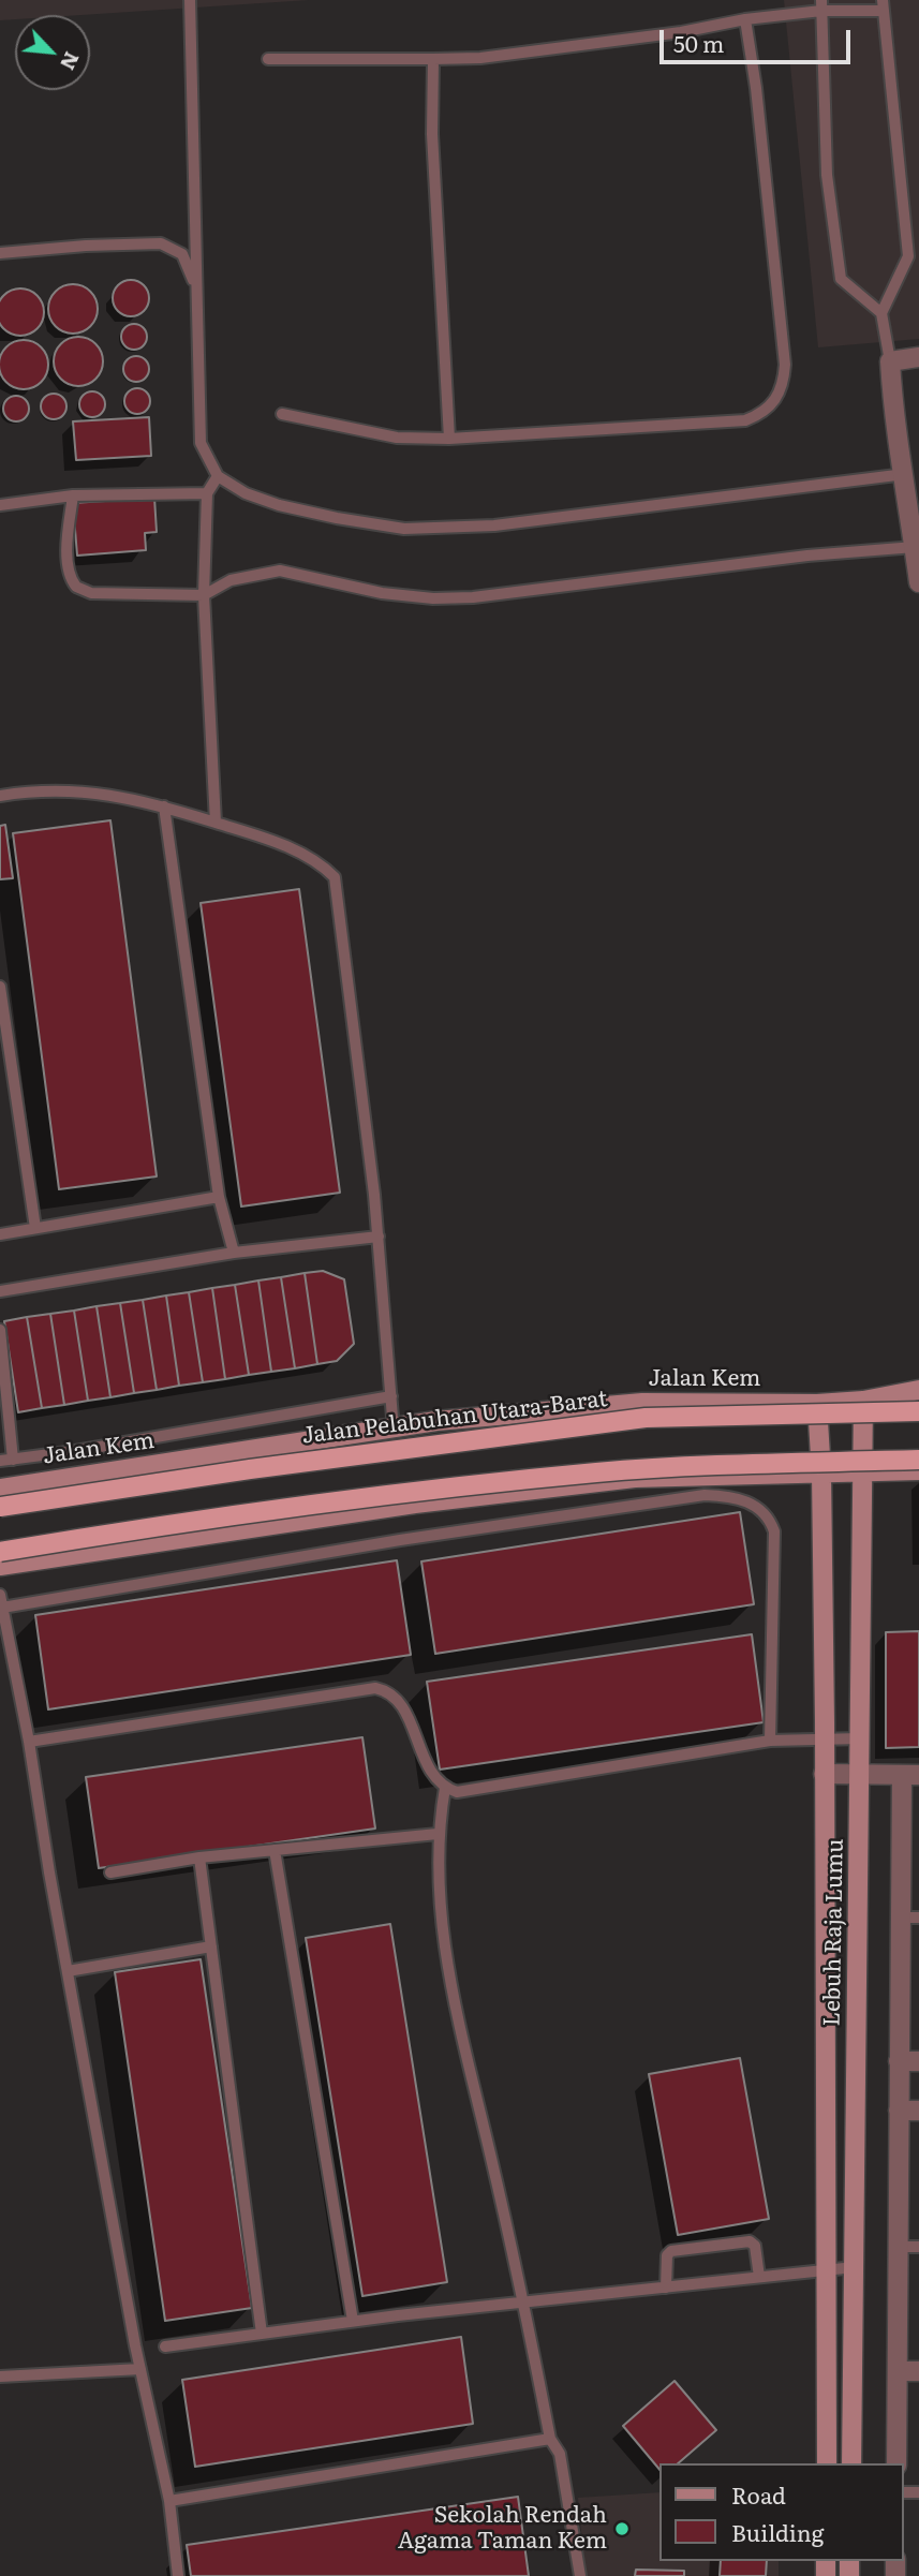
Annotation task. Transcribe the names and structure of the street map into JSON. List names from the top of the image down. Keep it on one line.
{"streets":{"main road":["Jalan Pelabuhan Utara-Barat"],"street":["Jalan Kem","Lebuh Raja Lumu"]},"crossings":[["Jalan Kem","Lebuh Raja Lumu"]],"places":["Sekolah Rendah Agama Taman Kem"],"legend":["Road","Building"],"scale_bar":"50 m","north":"bottom right"}
